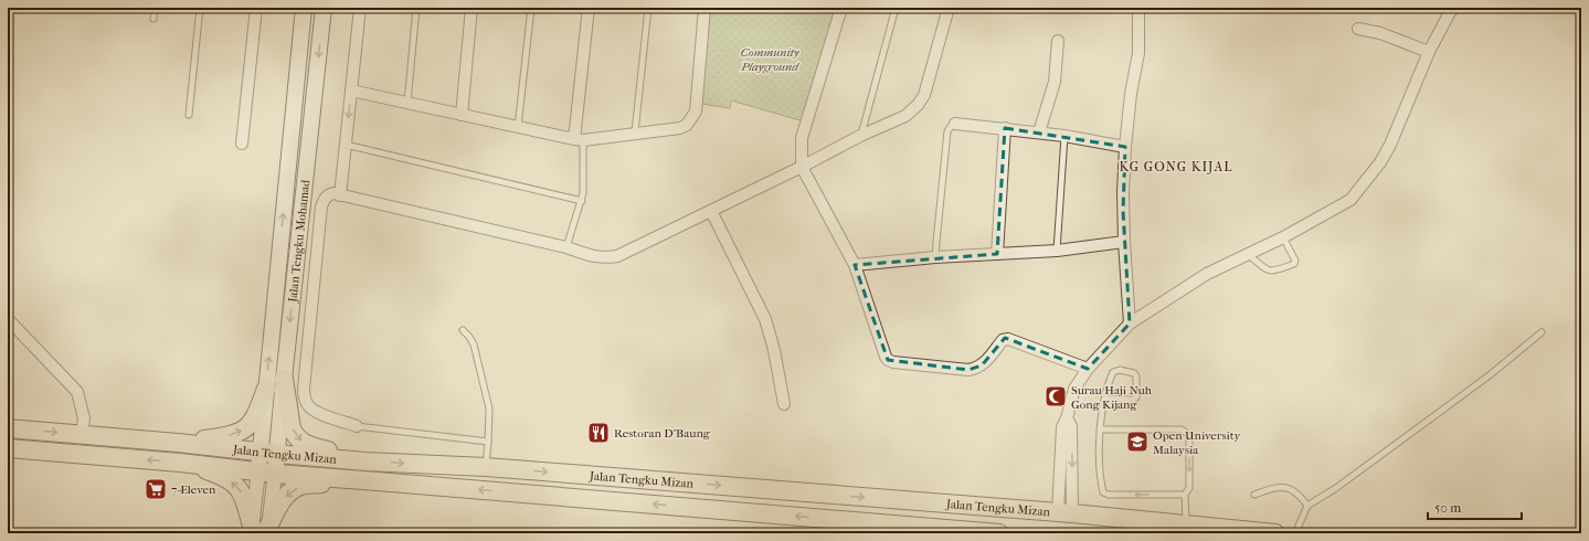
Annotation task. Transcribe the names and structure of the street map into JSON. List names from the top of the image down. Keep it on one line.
{"streets":{"highway":["Jalan Tengku Mizan"],"main road":["Jalan Tengku Mohamad"]},"crossings":[["Jalan Tengku Mohamad","Jalan Tengku Mizan"]],"districts":["KG GONG KIJAL"],"parks":["Community Playground"],"places":{"mosque":["Surau Haji Nuh Gong Kijang"],"restaurant":["Restoran D'Baung"],"school or university":["Open University Malaysia"],"supermarket":["7-Eleven"]},"scale_bar":"50 m"}
